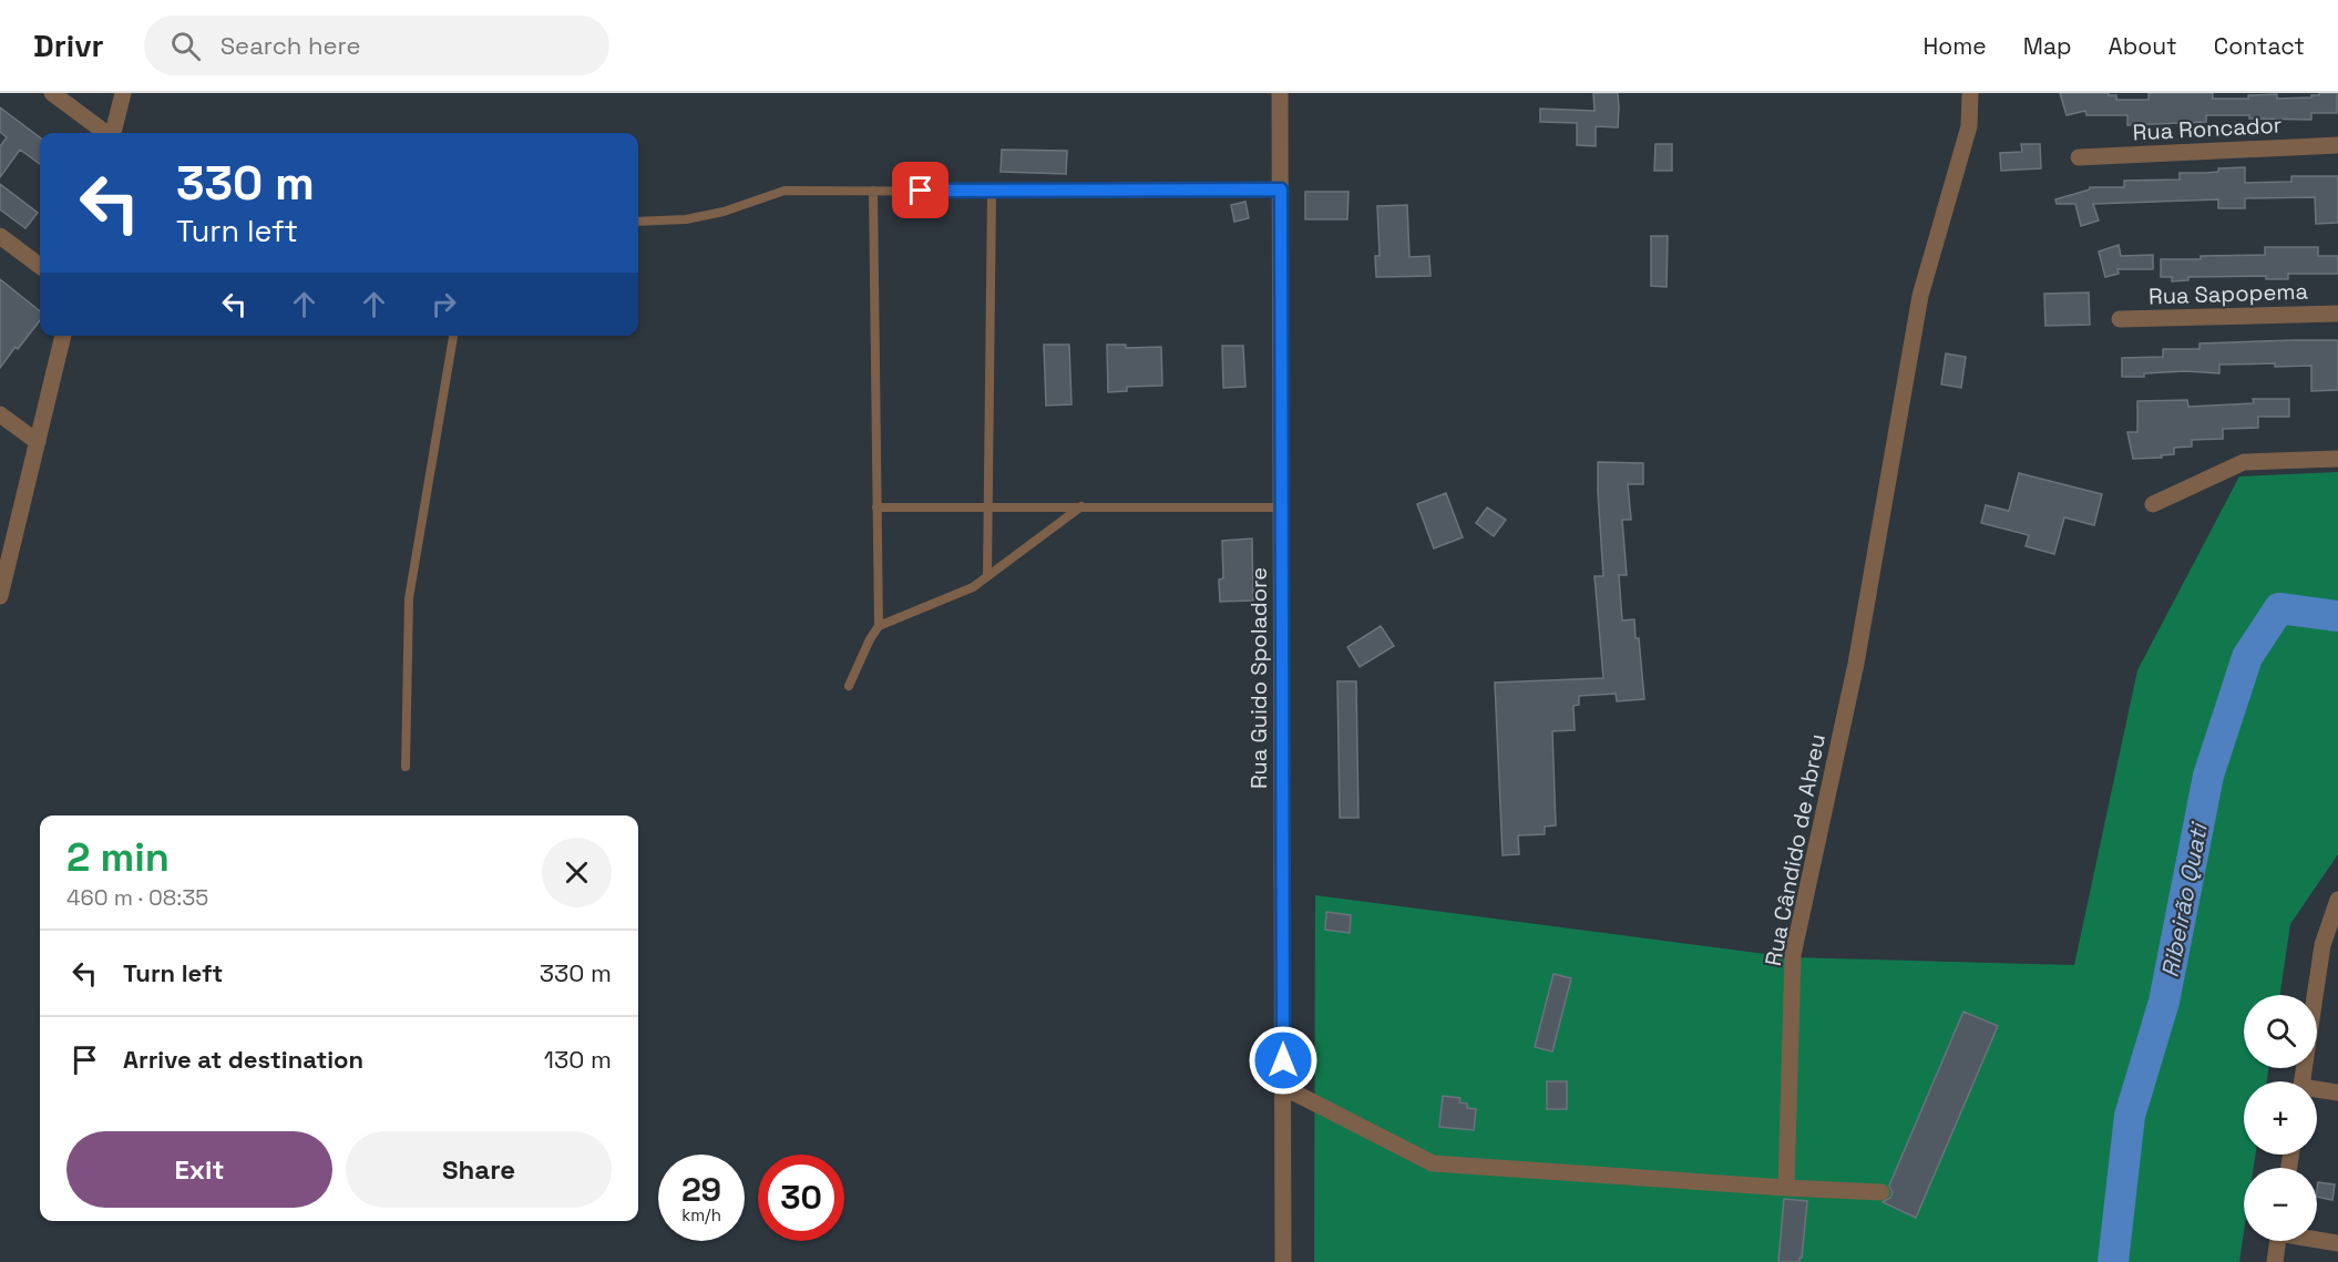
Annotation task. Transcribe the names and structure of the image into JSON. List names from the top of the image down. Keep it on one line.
{"streets":{"street":["Rua Roncador","Rua Sapopema","Rua Guido Spoladore","Rua Cândido de Abreu"]},"water":["Ribeirão Quati"],"page":{"header":"Drivr","search":"Search here","nav":["Home","Map","About","Contact"],"turn":["330 m","Turn left"],"heading":["2 min","460 m · 08:35"],"list":[{"name":"Turn left","value":"330 m"},{"name":"Arrive at destination","value":"130 m"}],"map_buttons":["+","−"],"buttons":["Exit","Share"],"speed":"29 km/h","limit":"30"}}
